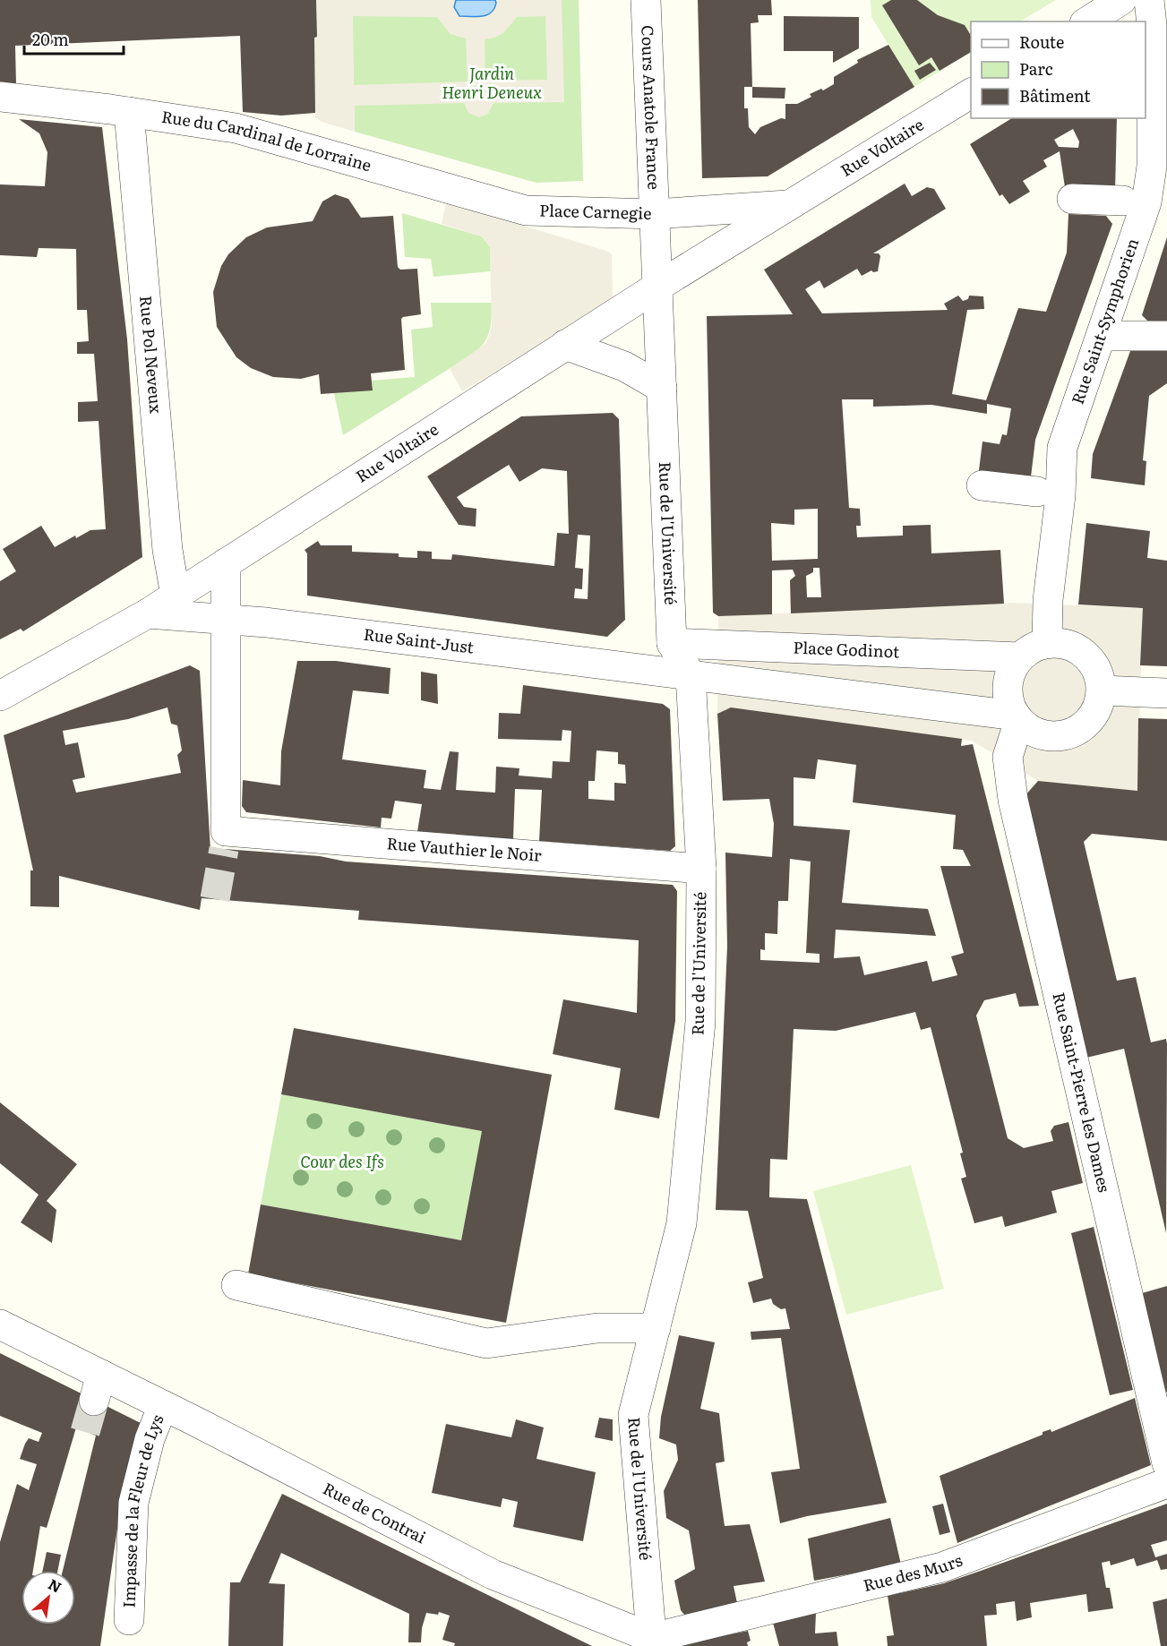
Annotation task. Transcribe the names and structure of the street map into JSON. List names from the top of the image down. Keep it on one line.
{"streets":{"street":["Cours Anatole France","Rue du Cardinal de Lorraine","Rue Voltaire","Place Carnegie","Rue Saint-Symphorien","Rue Pol Neveux","Rue de l'Université","Rue Saint-Just","Place Godinot","Rue Vauthier le Noir","Rue Saint-Pierre les Dames","Impasse de la Fleur de Lys","Rue de Contrai","Rue des Murs"]},"crossings":[["Cours Anatole France","Rue Voltaire"],["Cours Anatole France","Place Carnegie"],["Rue du Cardinal de Lorraine","Place Carnegie"],["Rue du Cardinal de Lorraine","Rue Pol Neveux"],["Rue Voltaire","Place Carnegie"],["Rue Voltaire","Rue Pol Neveux"],["Rue Voltaire","Rue de l'Université"],["Rue Voltaire","Rue Saint-Just"],["Rue Voltaire","Rue Vauthier le Noir"],["Place Carnegie","Rue de l'Université"],["Rue Saint-Symphorien","Place Godinot"],["Rue Saint-Symphorien","Rue Saint-Pierre les Dames"],["Rue de l'Université","Rue Saint-Just"],["Rue de l'Université","Place Godinot"],["Rue de l'Université","Rue Vauthier le Noir"],["Rue de l'Université","Rue de Contrai"],["Rue de l'Université","Rue des Murs"],["Rue Saint-Just","Rue Vauthier le Noir"],["Place Godinot","Rue Saint-Pierre les Dames"],["Impasse de la Fleur de Lys","Rue de Contrai"],["Rue de Contrai","Rue des Murs"]],"parks":["Jardin Henri Deneux","Cour des Ifs"],"legend":["Route","Parc","Bâtiment"],"scale_bar":"20 m","north":"top right"}
